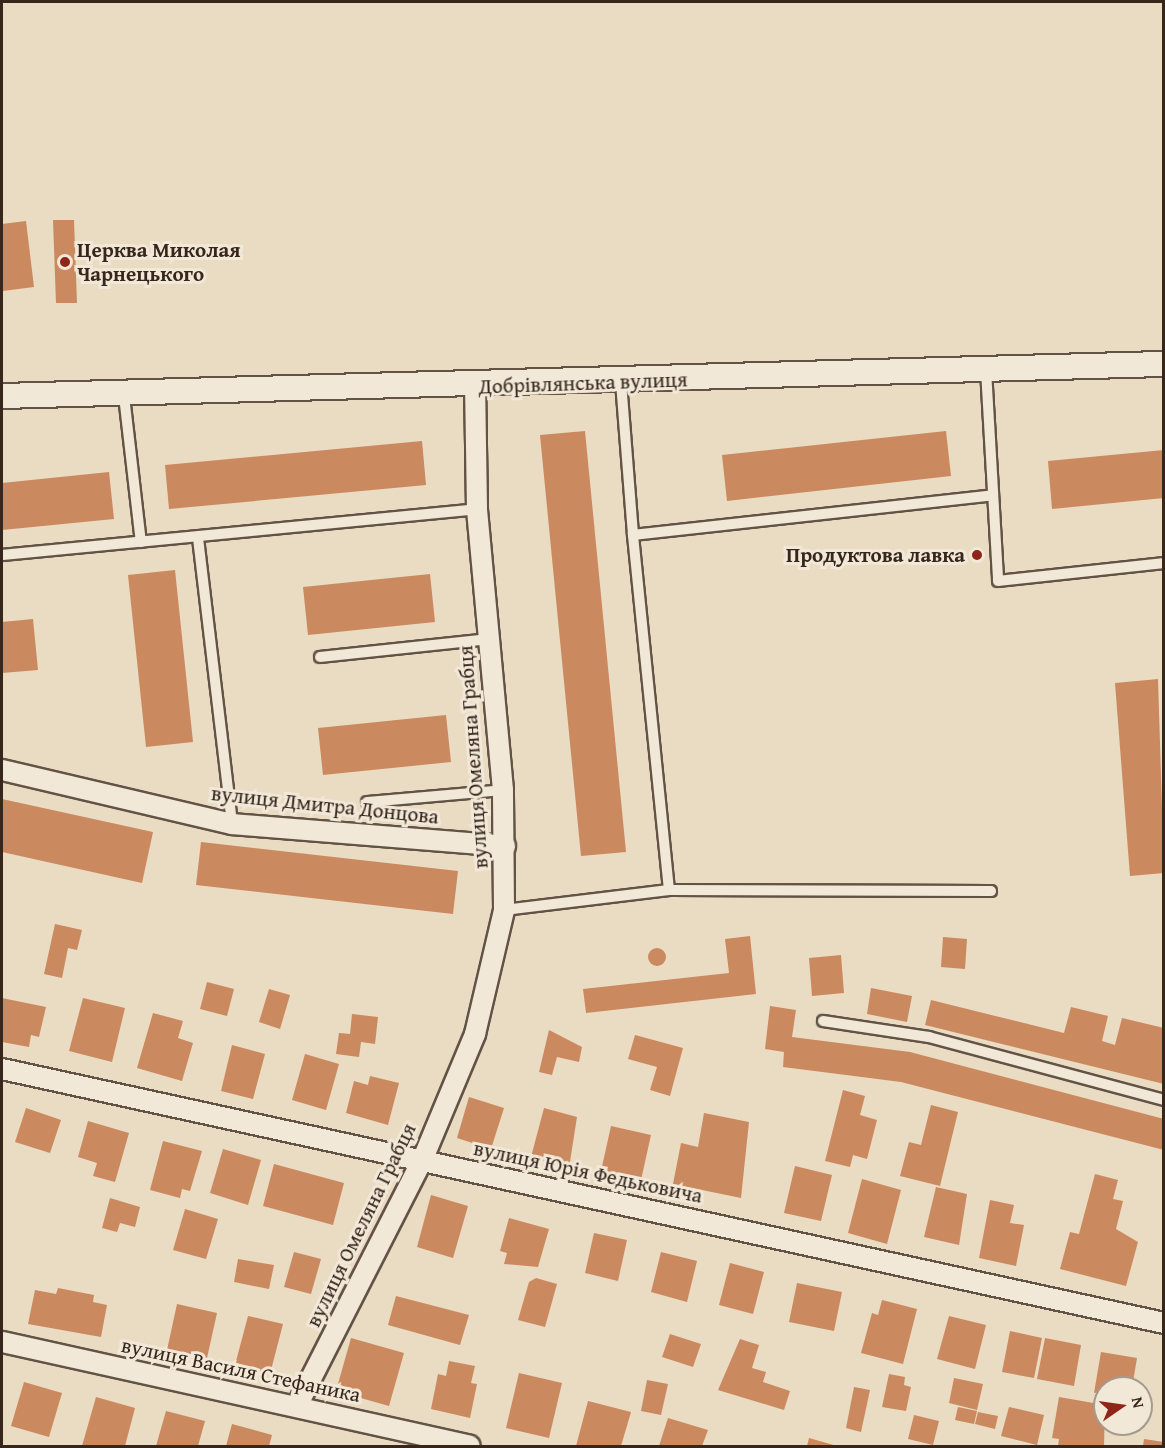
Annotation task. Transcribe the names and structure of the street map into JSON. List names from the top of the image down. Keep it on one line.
{"streets":{"street":["Добрівлянська вулиця","вулиця Омеляна Грабця","вулиця Дмитра Донцова","вулиця Юрія Федьковича","вулиця Василя Стефаника"]},"crossings":[["Добрівлянська вулиця","вулиця Омеляна Грабця"],["вулиця Омеляна Грабця","вулиця Дмитра Донцова"],["вулиця Омеляна Грабця","вулиця Юрія Федьковича"],["вулиця Омеляна Грабця","вулиця Василя Стефаника"]],"places":["Церква Миколая Чарнецького","Продуктова лавка"],"north":"right"}
